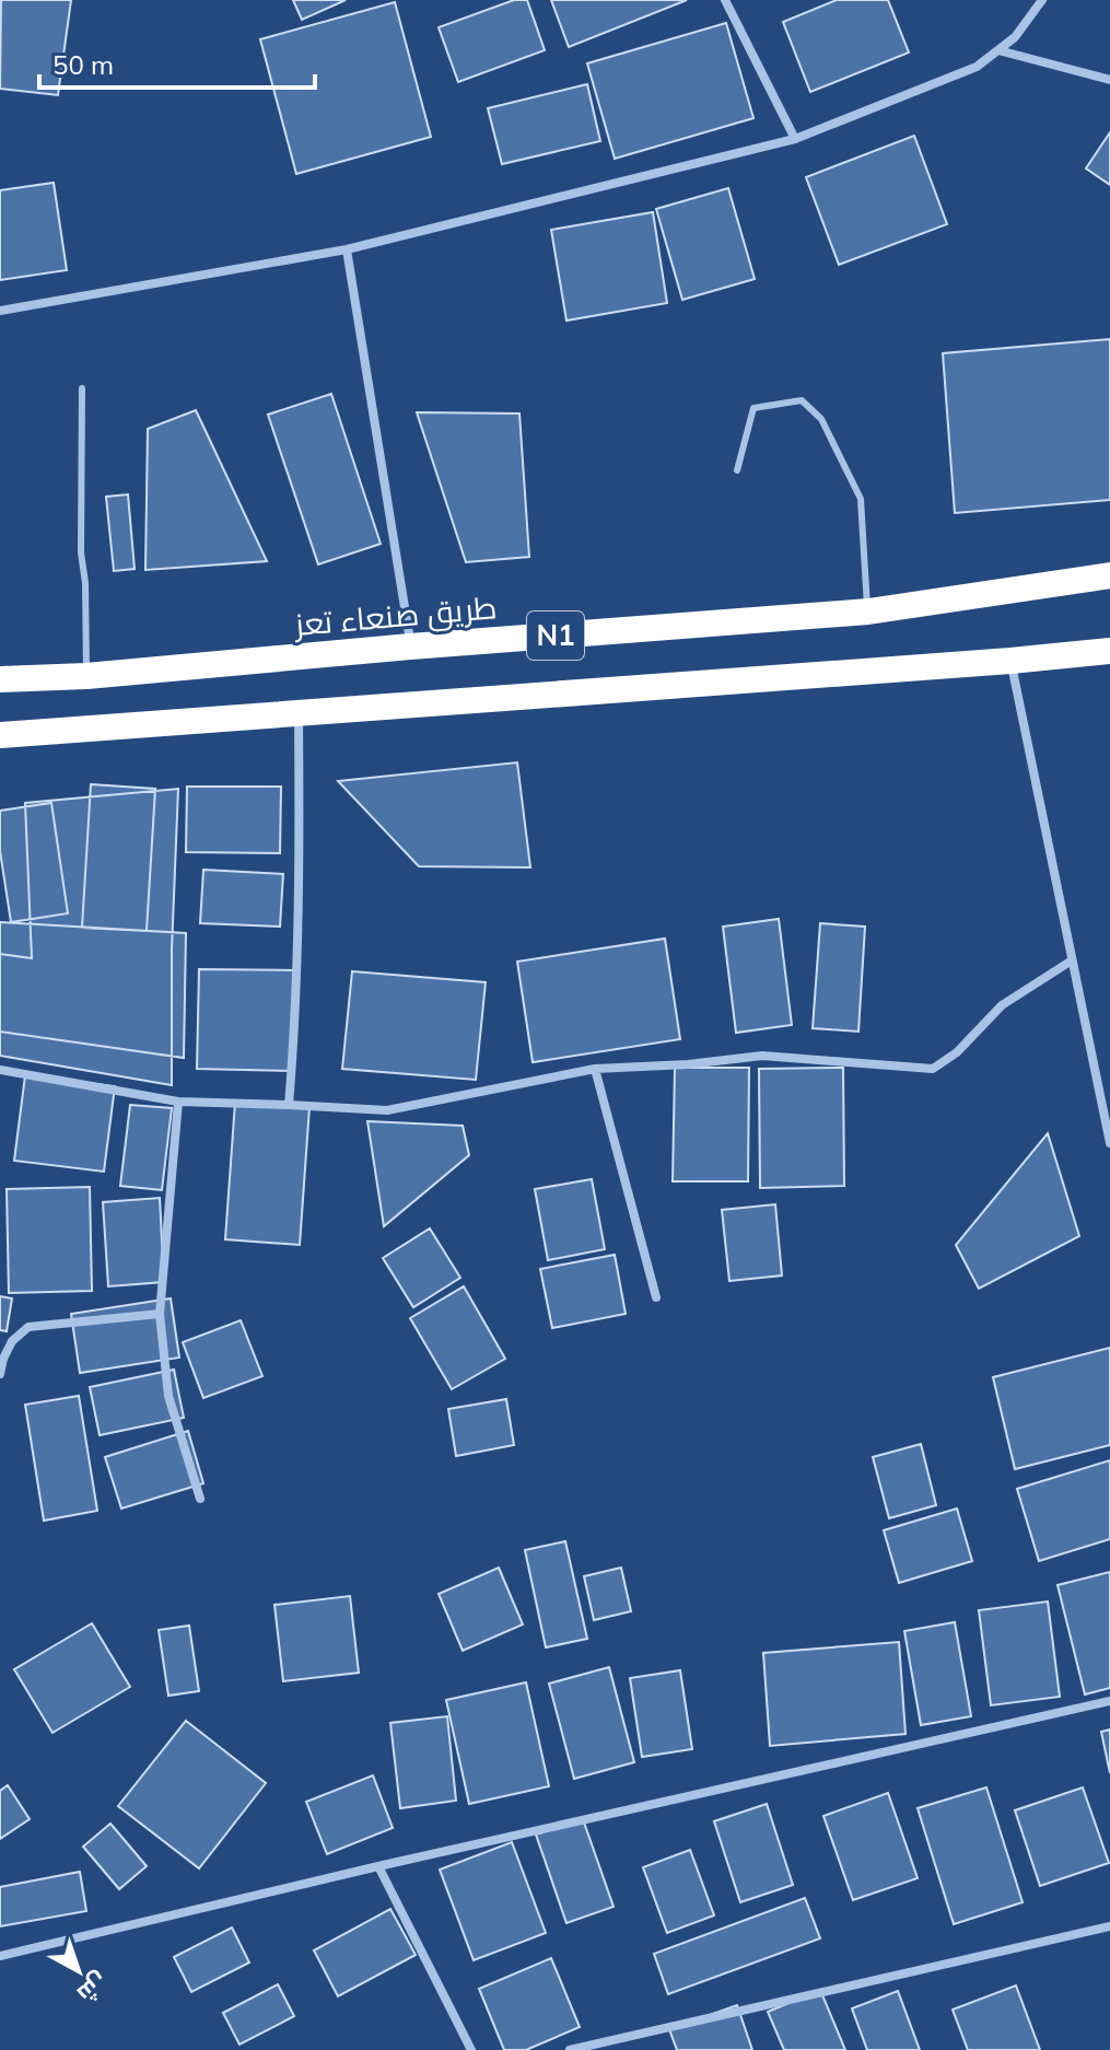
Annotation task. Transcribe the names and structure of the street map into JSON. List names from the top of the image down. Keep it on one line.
{"streets":{"highway":["طريق صنعاء تعز","N1"]},"scale_bar":"50 m","north":"bottom right"}
